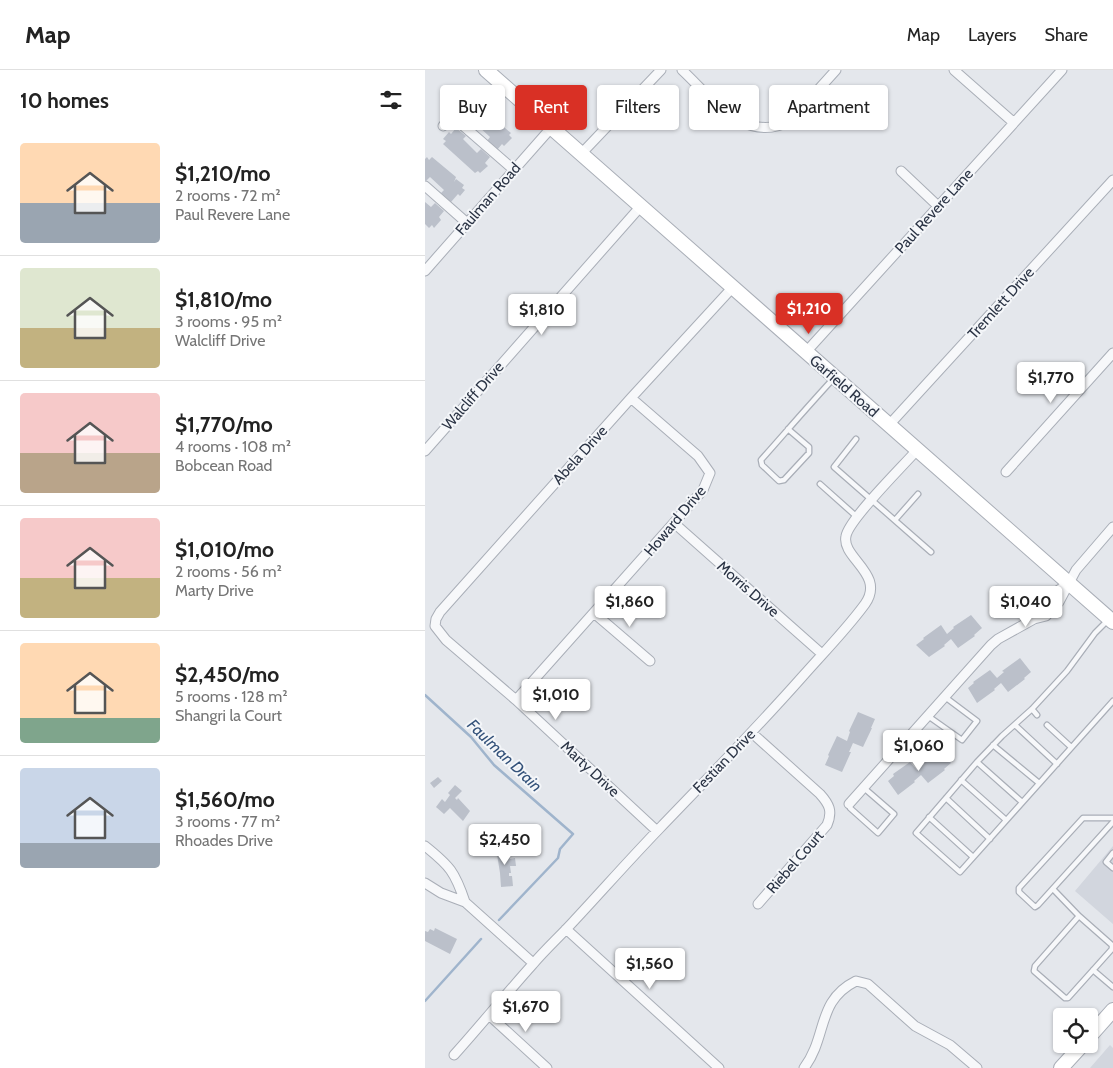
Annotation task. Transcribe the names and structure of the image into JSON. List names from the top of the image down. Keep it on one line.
{"streets":{"main road":["Garfield Road"],"street":["Faulman Road","Paul Revere Lane","Tremlett Drive","Walcliff Drive","Abela Drive","Howard Drive","Morris Drive","Festian Drive","Marty Drive","Riebel Court"]},"crossings":[["Paul Revere Lane","Garfield Road"],["Tremlett Drive","Garfield Road"],["Garfield Road","Walcliff Drive"],["Garfield Road","Abela Drive"],["Garfield Road","Festian Drive"],["Abela Drive","Howard Drive"],["Abela Drive","Marty Drive"],["Howard Drive","Morris Drive"],["Howard Drive","Marty Drive"],["Morris Drive","Festian Drive"],["Festian Drive","Marty Drive"],["Festian Drive","Riebel Court"]],"water":["Faulman Drain"],"page":{"header":"Map","nav":["Map","Layers","Share"],"heading":"10 homes","chip":["Buy","Rent","Filters","New","Apartment"],"list":[{"name":"$1,210/mo","note":"2 rooms · 72 m² · Paul Revere Lane"},{"name":"$1,810/mo","note":"3 rooms · 95 m² · Walcliff Drive"},{"name":"$1,770/mo","note":"4 rooms · 108 m² · Bobcean Road"},{"name":"$1,010/mo","note":"2 rooms · 56 m² · Marty Drive"},{"name":"$2,450/mo","note":"5 rooms · 128 m² · Shangri la Court"},{"name":"$1,560/mo","note":"3 rooms · 77 m² · Rhoades Drive"}],"price":["$1,210","$1,810","$1,770","$1,860","$1,040","$1,010","$1,060","$2,450","$1,560","$1,670"]}}
